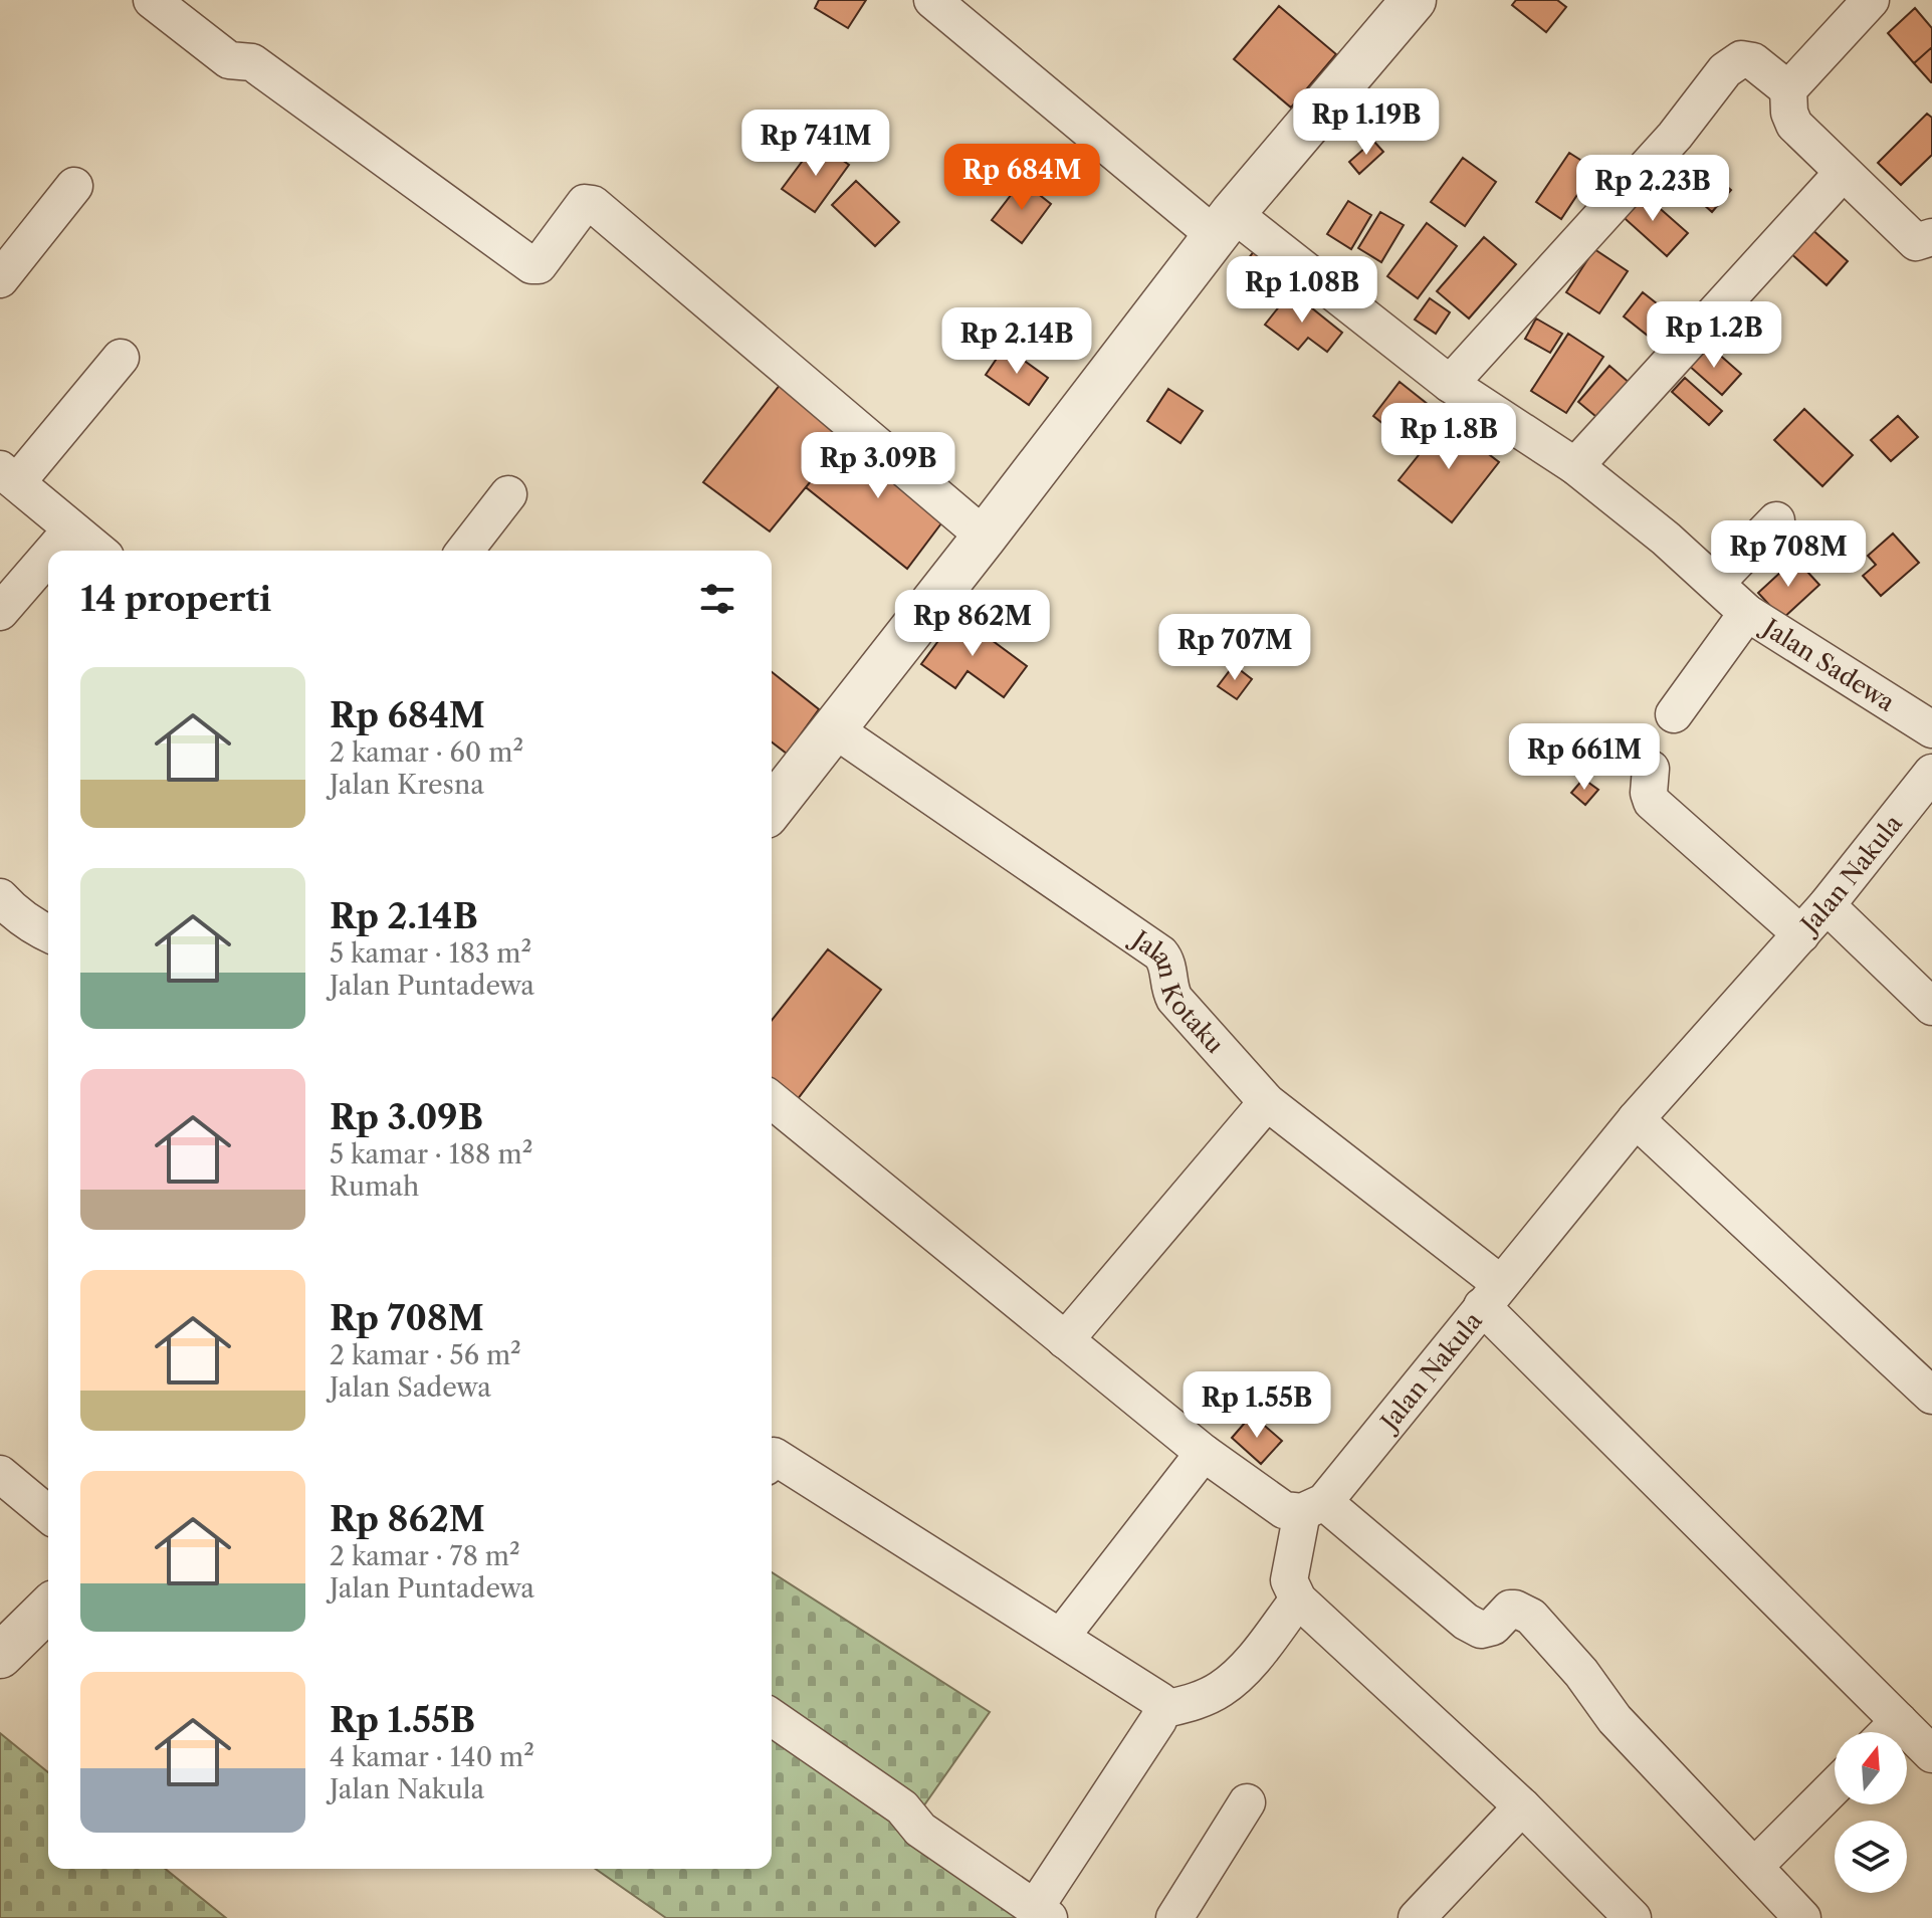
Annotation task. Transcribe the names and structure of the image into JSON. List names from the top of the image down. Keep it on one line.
{"streets":{"street":["Jalan Sadewa","Jalan Nakula","Jalan Kotaku"]},"crossings":[["Jalan Nakula","Jalan Kotaku"]],"north":"top","page":{"price":["Rp 1.19B","Rp 741M","Rp 684M","Rp 2.23B","Rp 1.08B","Rp 1.2B","Rp 2.14B","Rp 1.8B","Rp 3.09B","Rp 708M","Rp 862M","Rp 707M","Rp 661M","Rp 1.55B"],"heading":"14 properti","list":[{"name":"Rp 684M","note":"2 kamar · 60 m² · Jalan Kresna"},{"name":"Rp 2.14B","note":"5 kamar · 183 m² · Jalan Puntadewa"},{"name":"Rp 3.09B","note":"5 kamar · 188 m² · Rumah"},{"name":"Rp 708M","note":"2 kamar · 56 m² · Jalan Sadewa"},{"name":"Rp 862M","note":"2 kamar · 78 m² · Jalan Puntadewa"},{"name":"Rp 1.55B","note":"4 kamar · 140 m² · Jalan Nakula"}]}}
